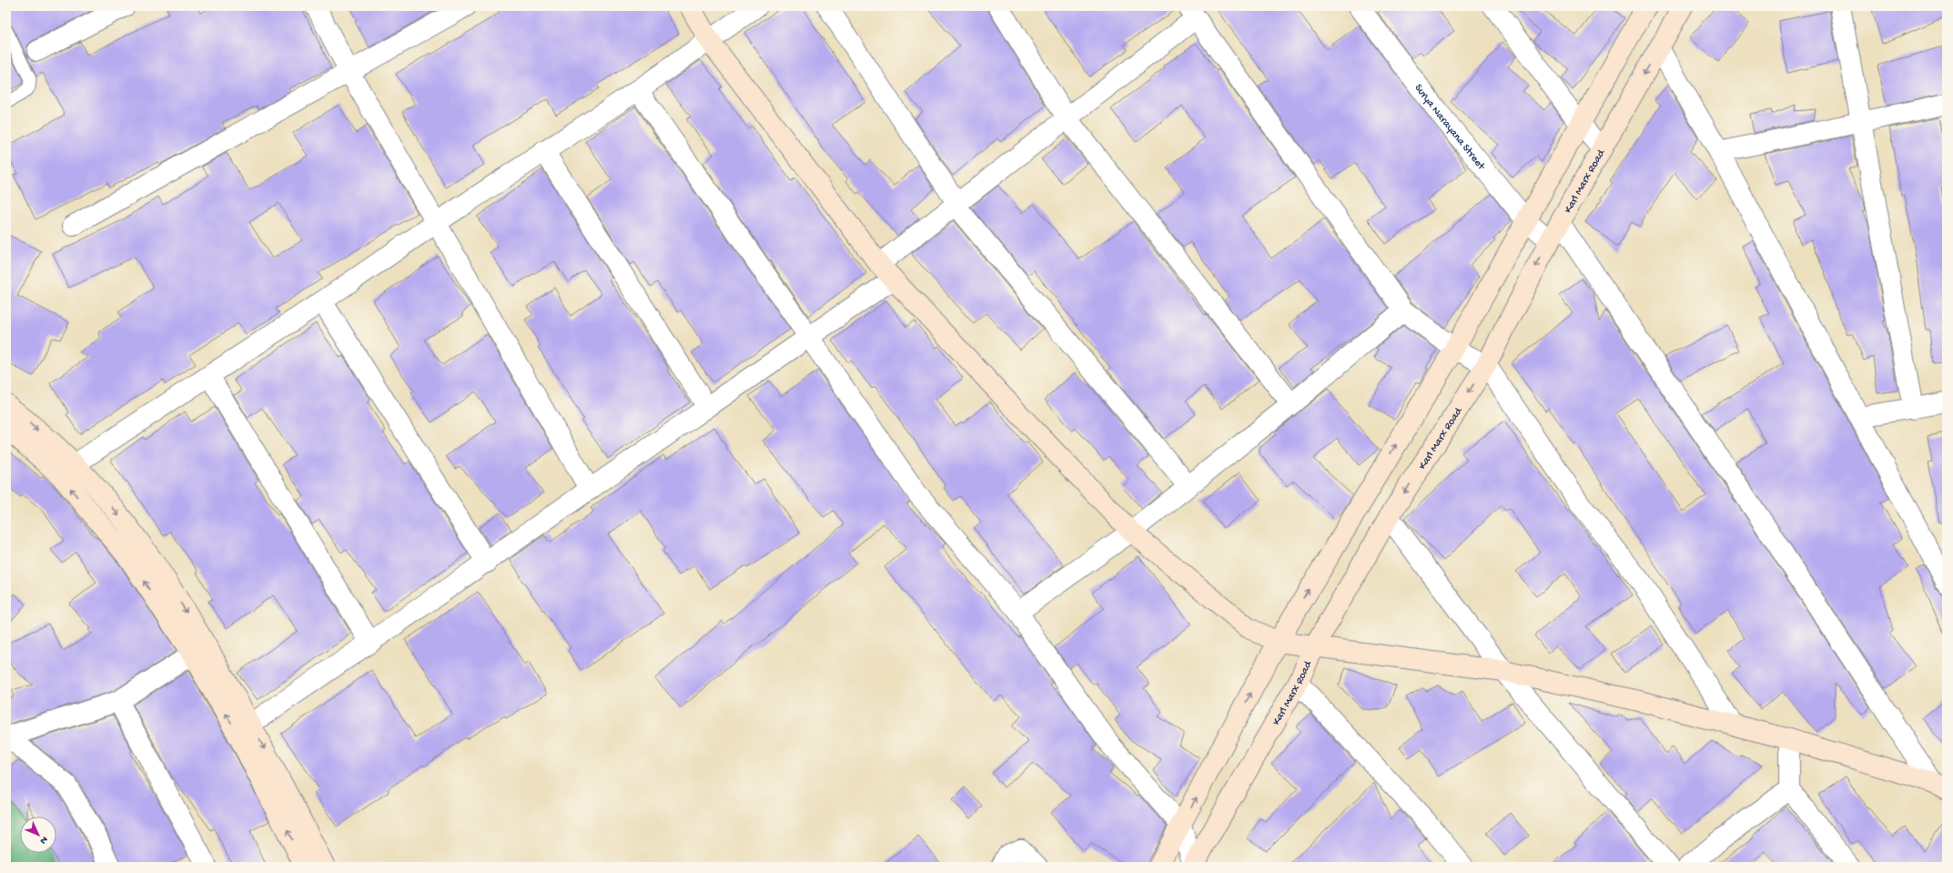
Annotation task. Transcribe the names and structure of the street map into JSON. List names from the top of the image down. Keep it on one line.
{"streets":{"street":["Surya Narayana Street","Karl Marx Road"]},"crossings":[["Surya Narayana Street","Karl Marx Road"]],"north":"bottom right"}
